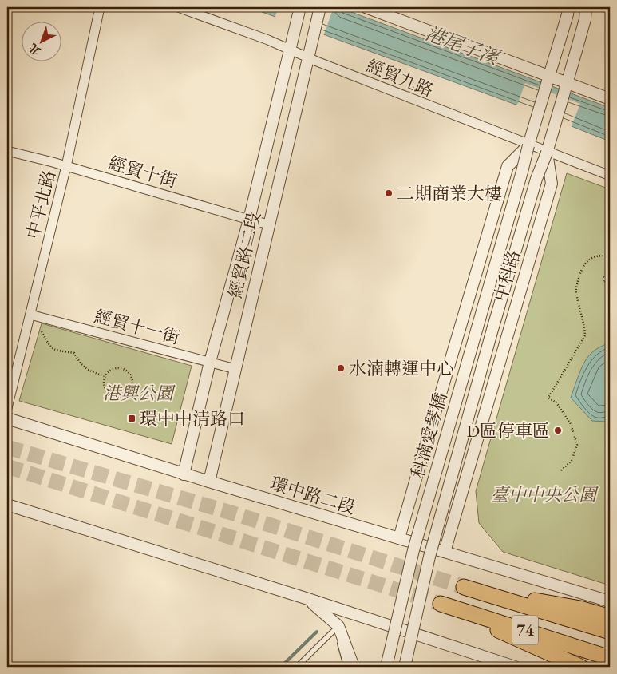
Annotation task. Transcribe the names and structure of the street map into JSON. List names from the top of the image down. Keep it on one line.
{"streets":{"highway":["74"],"street":["經貿九路","經貿十街","中平北路","經貿路二段","中科路","經貿十一街","科湳愛琴橋","環中路二段"]},"crossings":[["經貿九路","經貿路二段"],["經貿九路","中科路"],["經貿九路","科湳愛琴橋"],["經貿十街","中平北路"],["經貿十街","經貿路二段"],["中平北路","經貿十一街"],["經貿路二段","經貿十一街"],["經貿路二段","環中路二段"],["中科路","科湳愛琴橋"],["中科路","環中路二段"]],"water":["港尾子溪"],"parks":["港興公園","臺中中央公園"],"places":{"other":["二期商業大樓","水湳轉運中心","D區停車區"],"transit":["環中中清路口"]},"north":"bottom left"}
